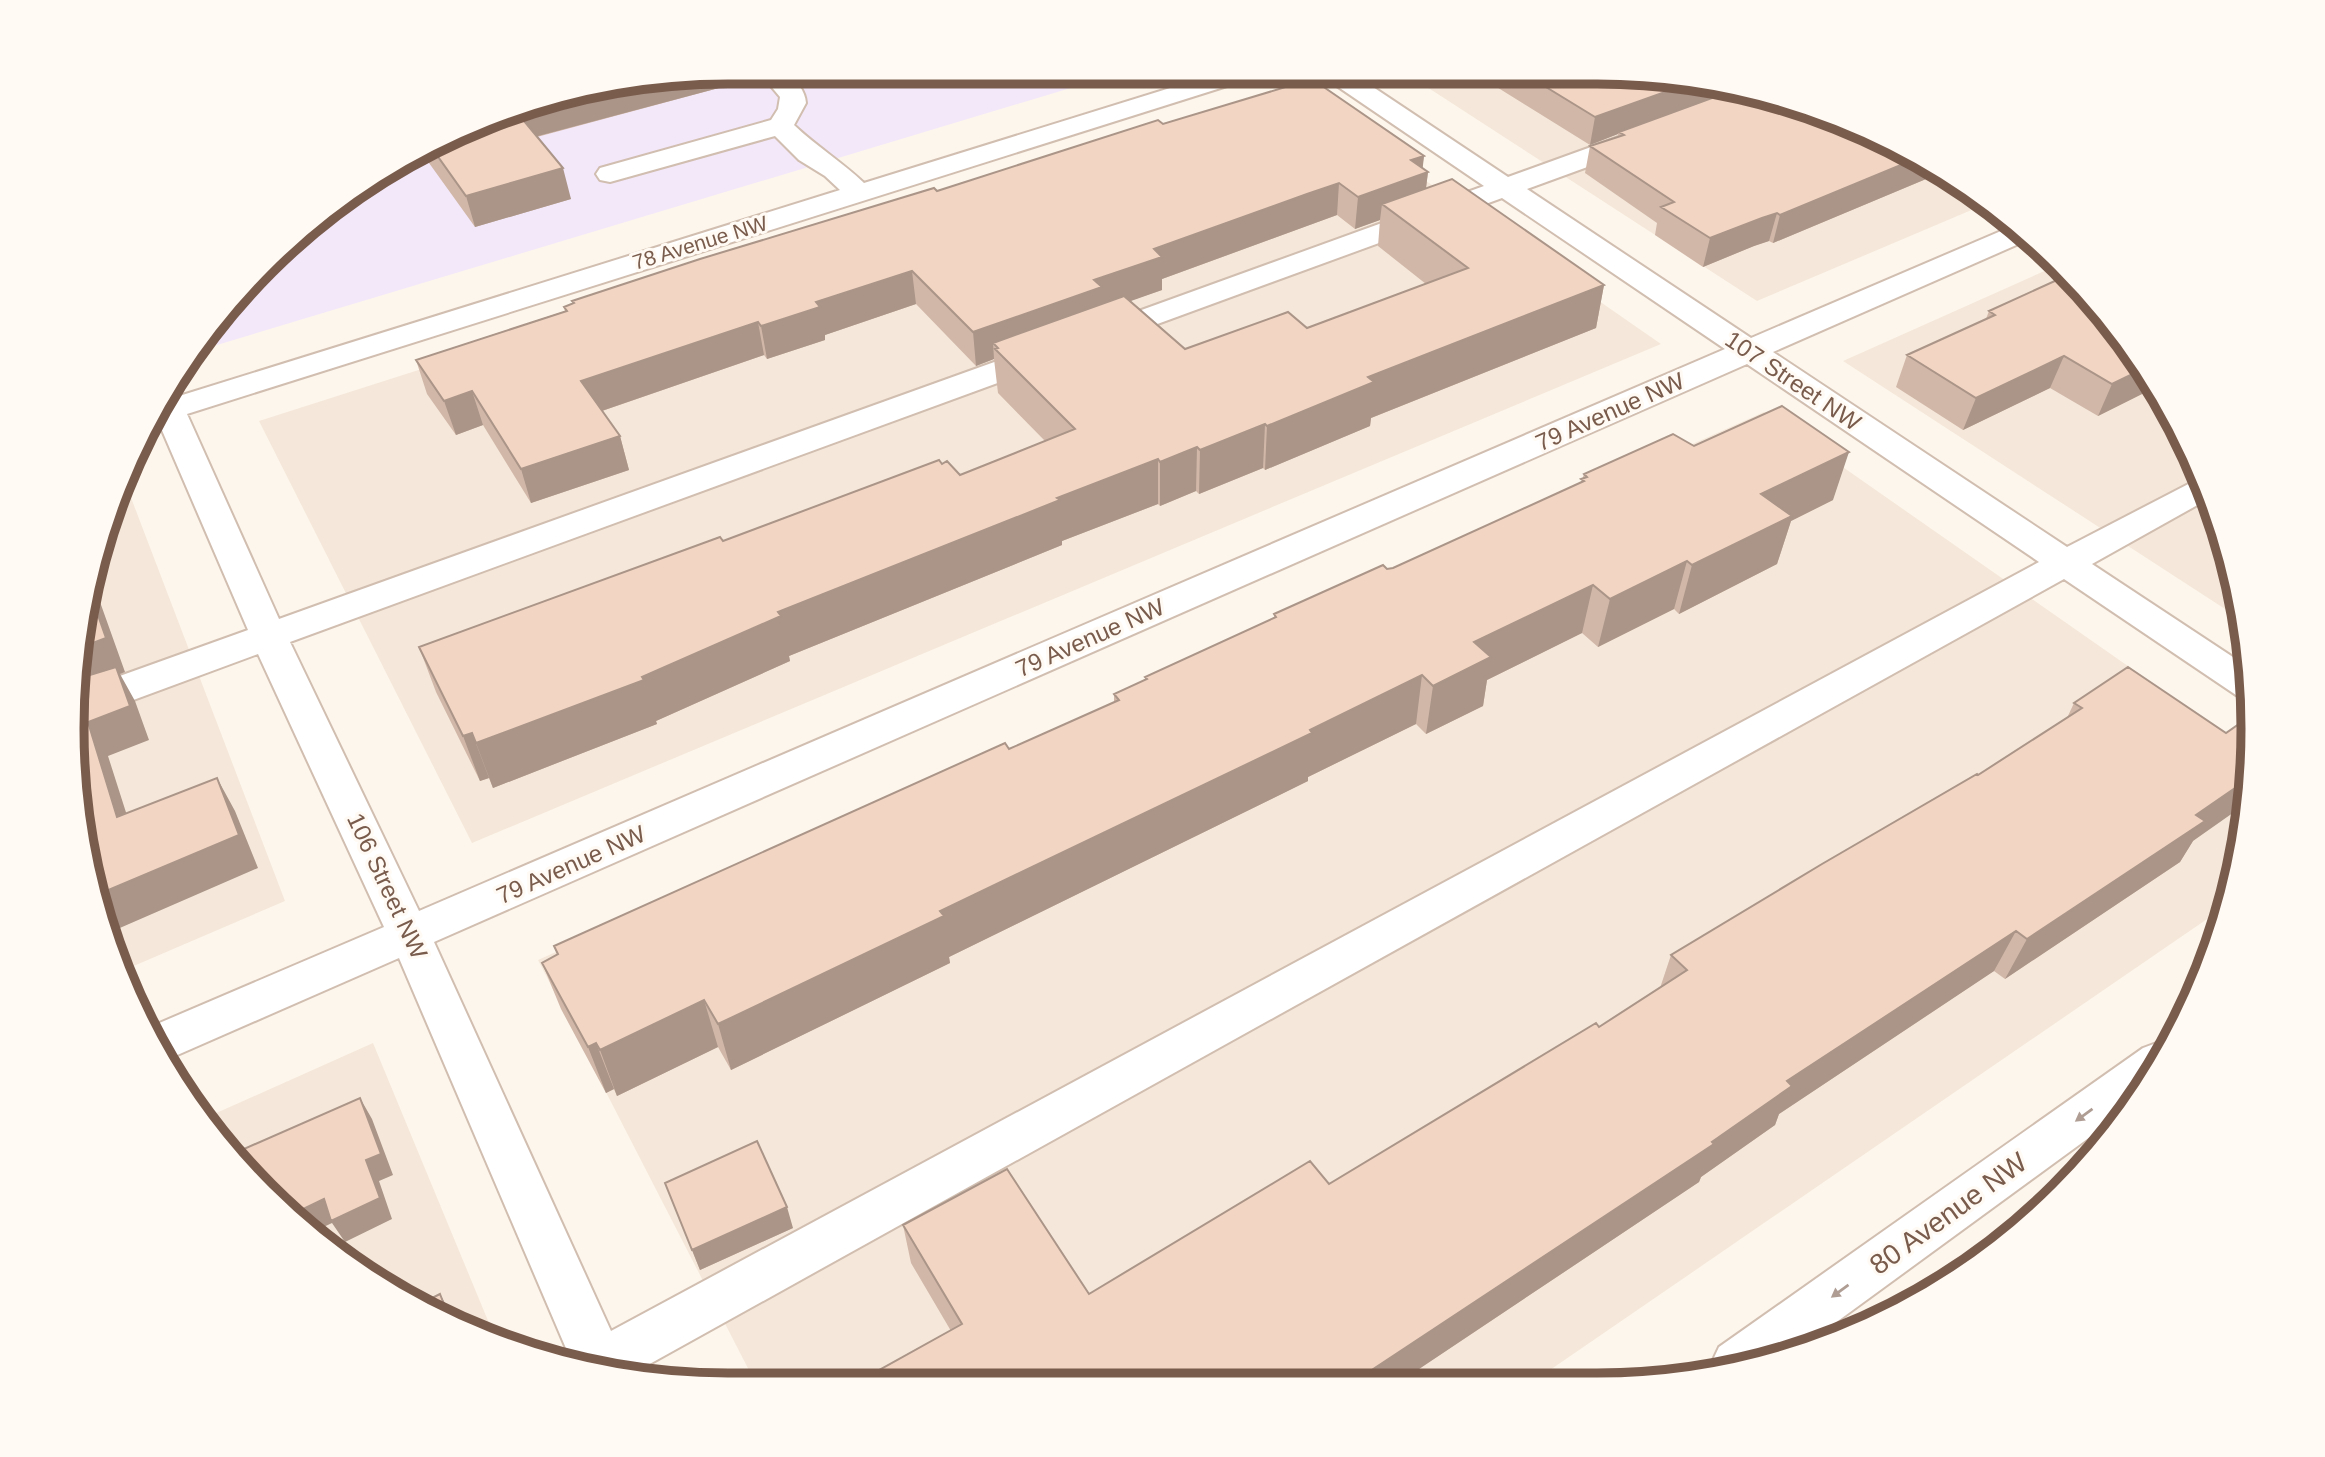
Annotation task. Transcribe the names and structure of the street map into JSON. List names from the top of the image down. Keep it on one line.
{"streets":{"street":["78 Avenue NW","107 Street NW","79 Avenue NW","106 Street NW","80 Avenue NW"]},"crossings":[["107 Street NW","79 Avenue NW"],["79 Avenue NW","106 Street NW"]],"one_way":["80 Avenue NW"]}
